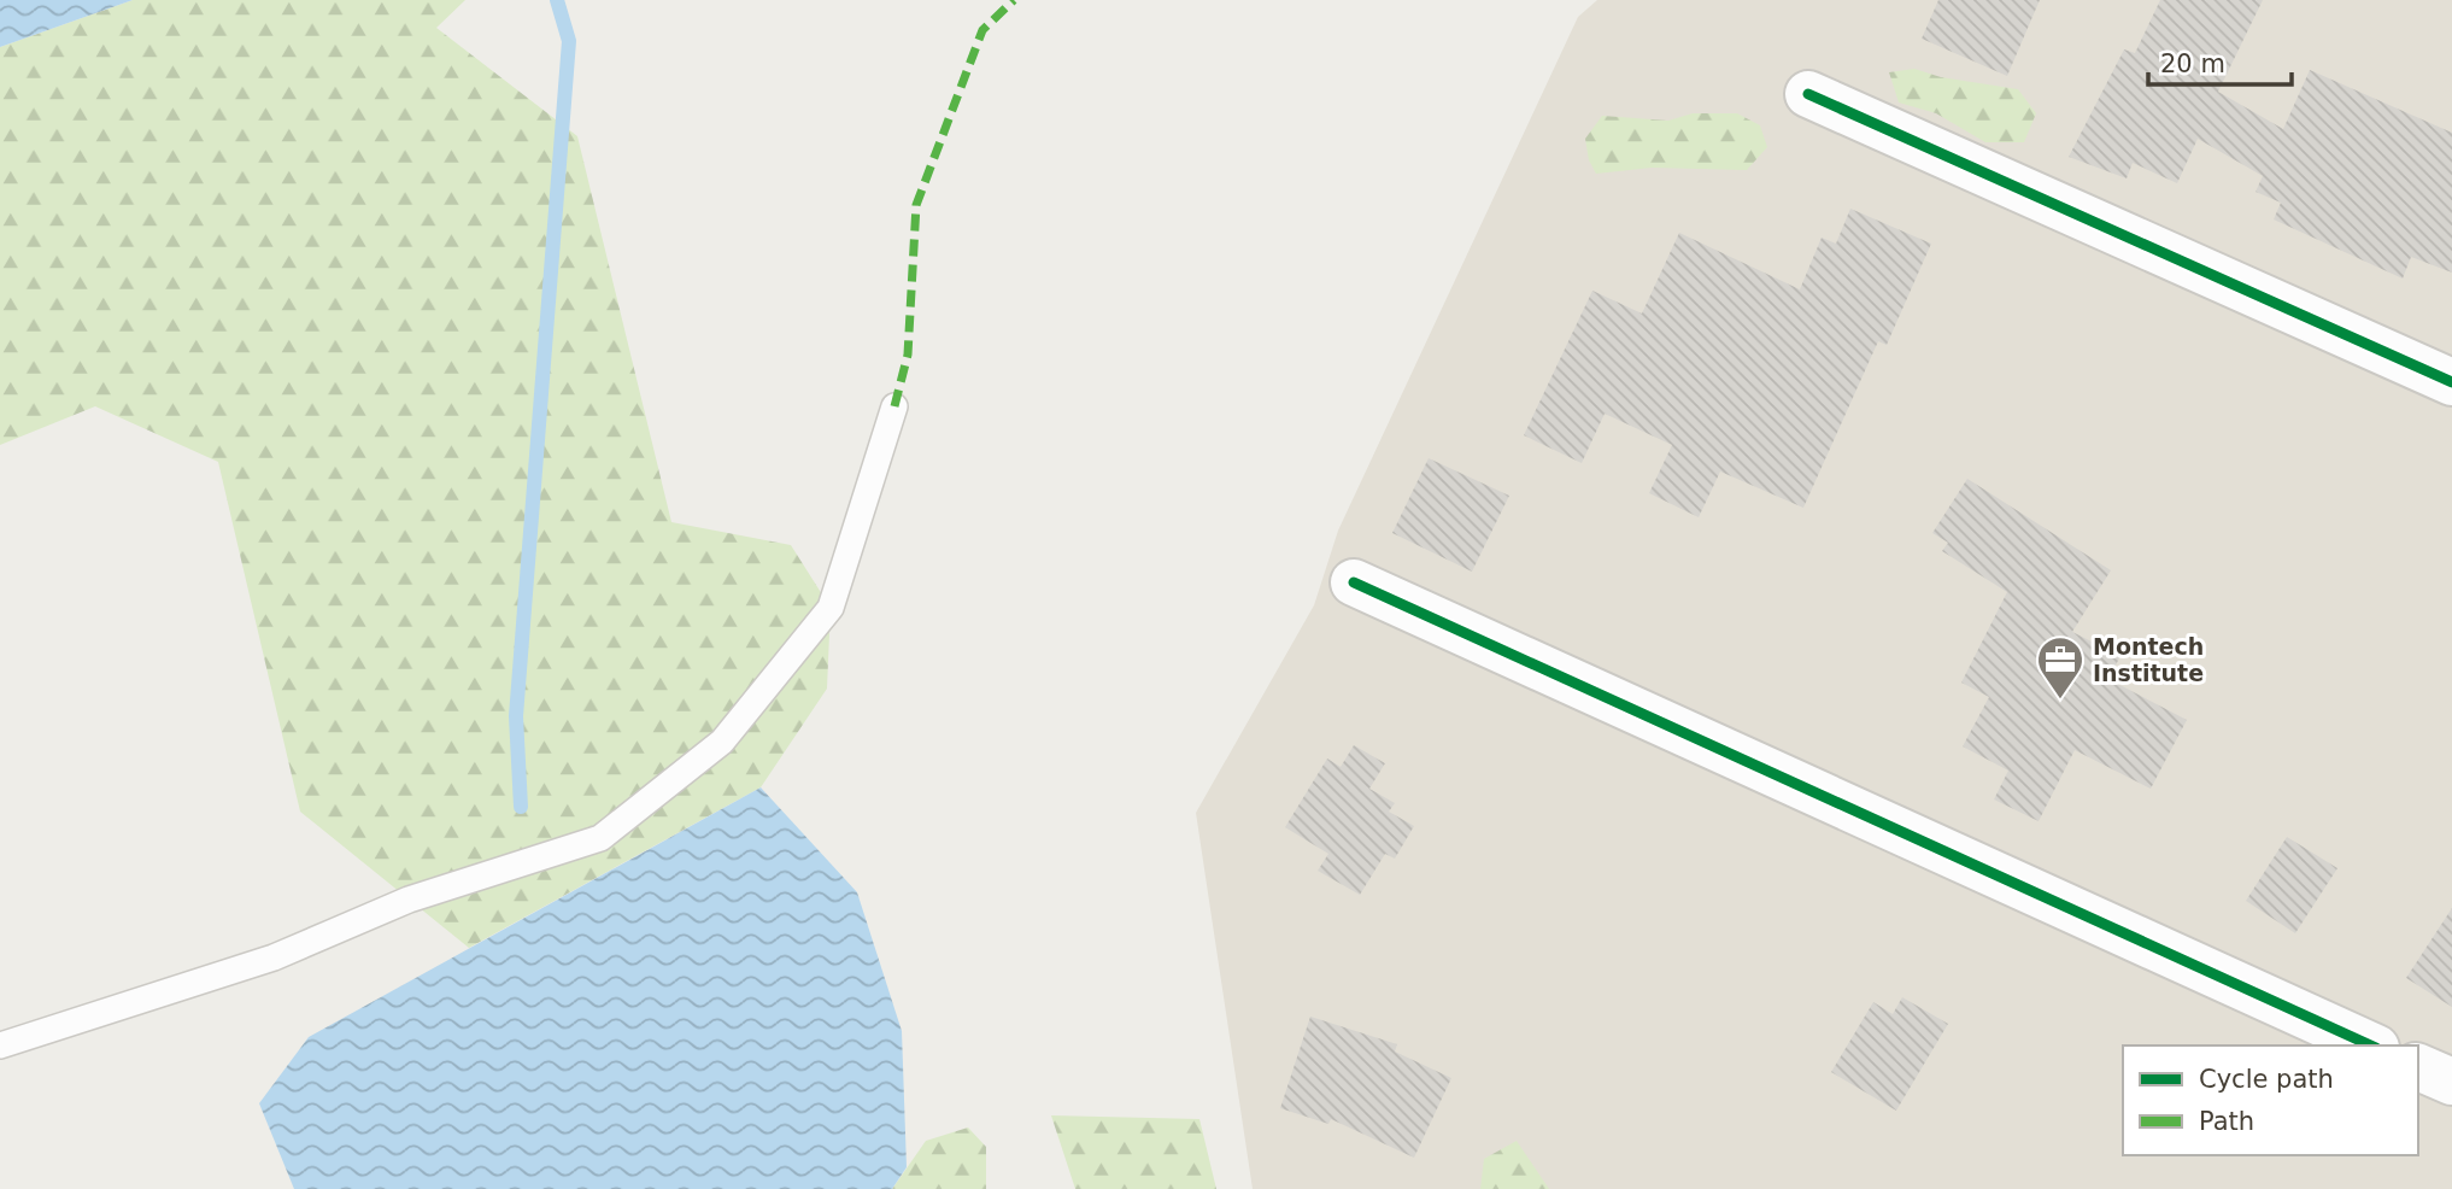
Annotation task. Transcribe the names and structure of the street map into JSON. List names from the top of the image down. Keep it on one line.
{"places":{"office":["Montech Institute"]},"legend":["Cycle path","Path"],"scale_bar":"20 m"}
